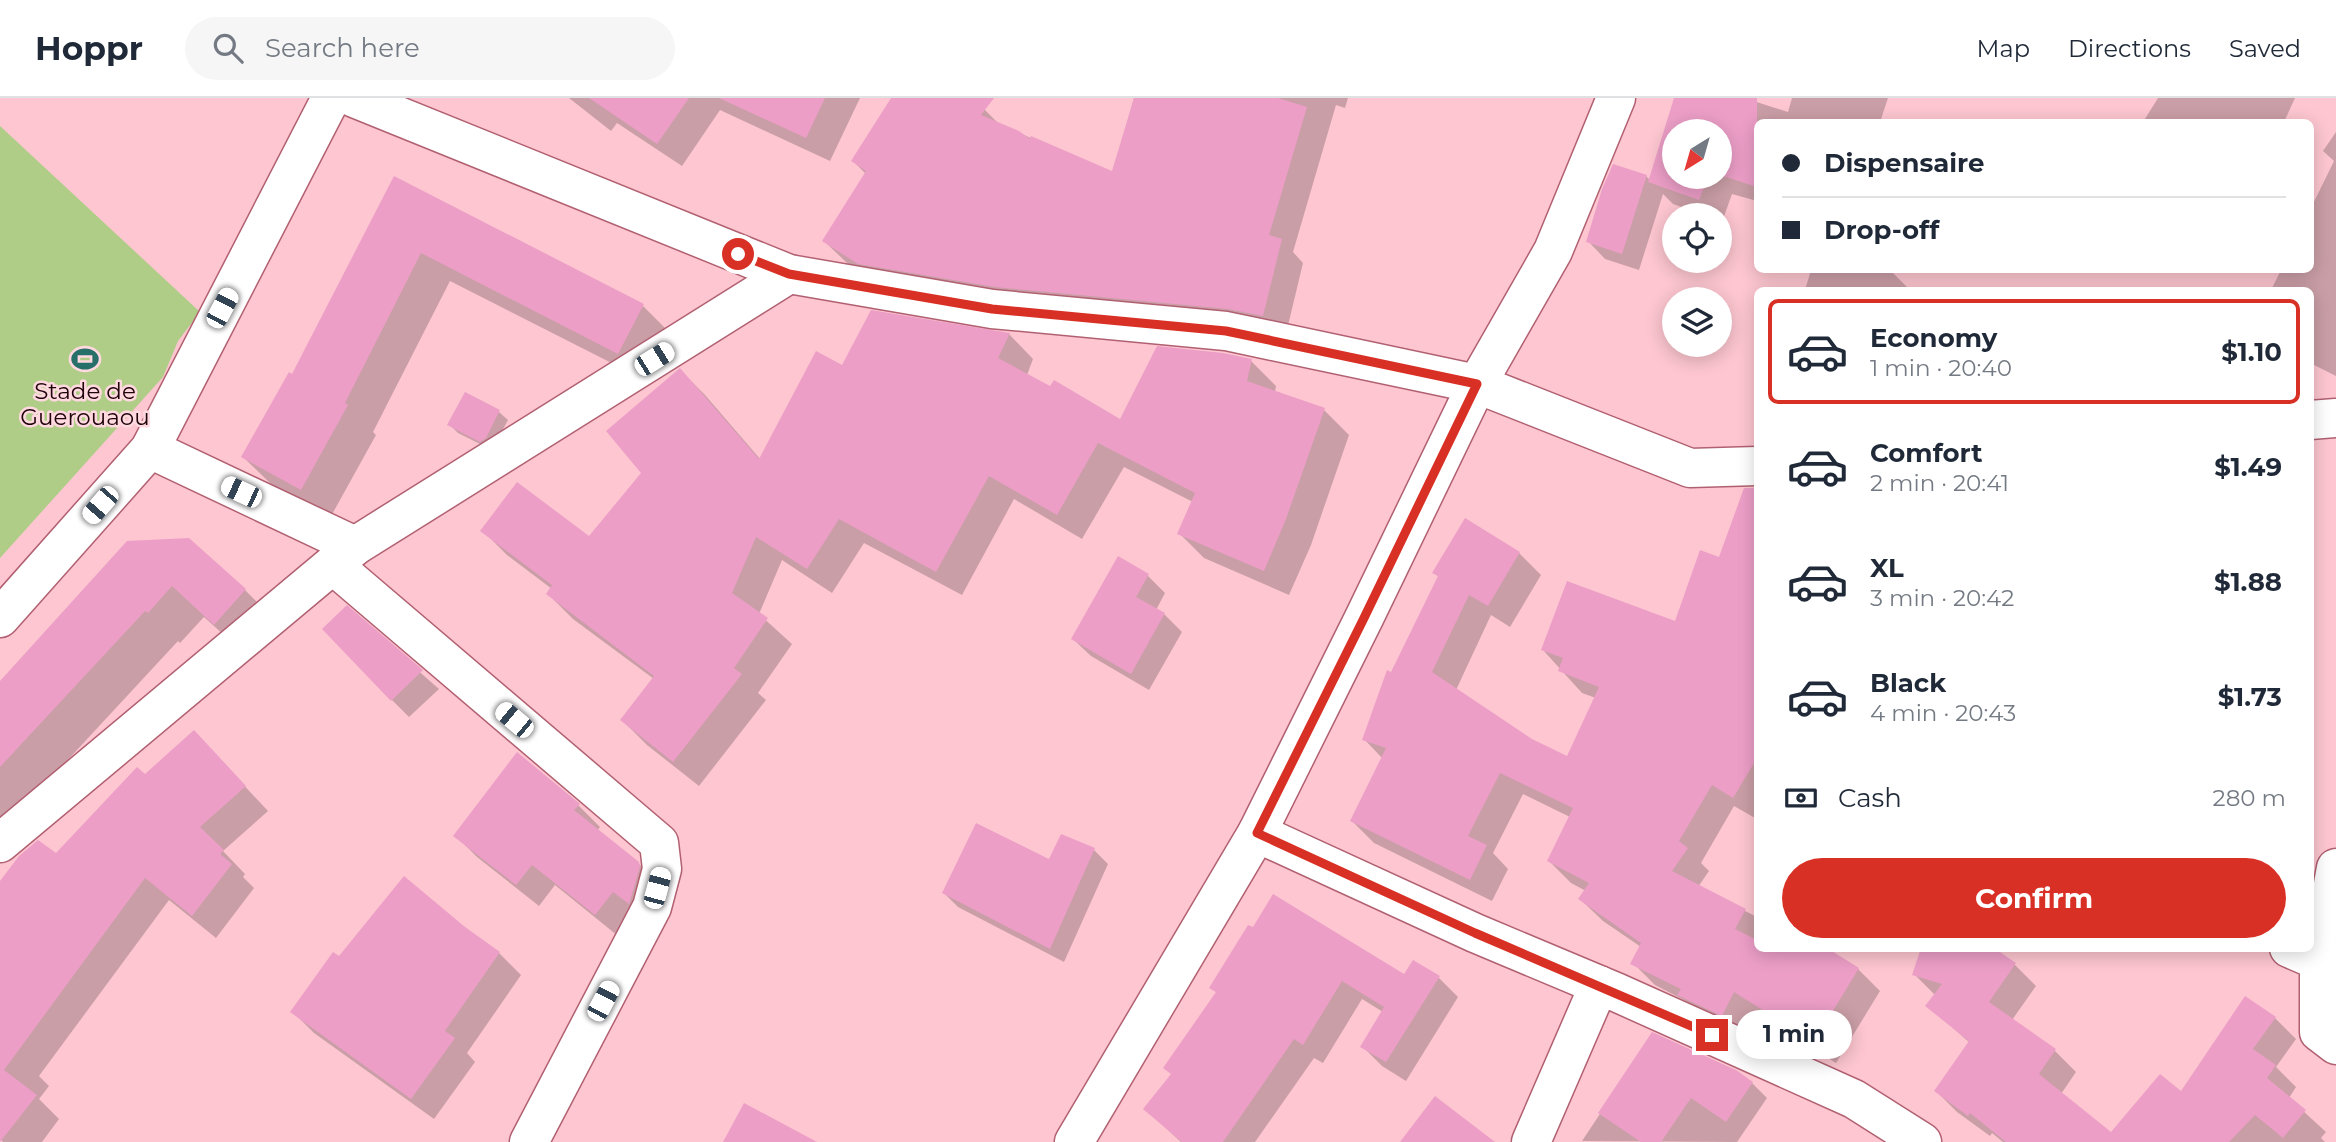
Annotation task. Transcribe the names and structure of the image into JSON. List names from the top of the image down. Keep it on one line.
{"places":{"sports":["Stade de Guerouaou"]},"north":"bottom left","page":{"header":"Hoppr","search":"Search here","nav":["Map","Directions","Saved"],"banner":["Dispensaire","Drop-off"],"list":[{"name":"Economy","note":"1 min · 20:40","value":"$1.10"},{"name":"Comfort","note":"2 min · 20:41","value":"$1.49"},{"name":"XL","note":"3 min · 20:42","value":"$1.88"},{"name":"Black","note":"4 min · 20:43","value":"$1.73"}],"pay":["Cash","280 m"],"buttons":"Confirm","bubble":"1 min"}}
